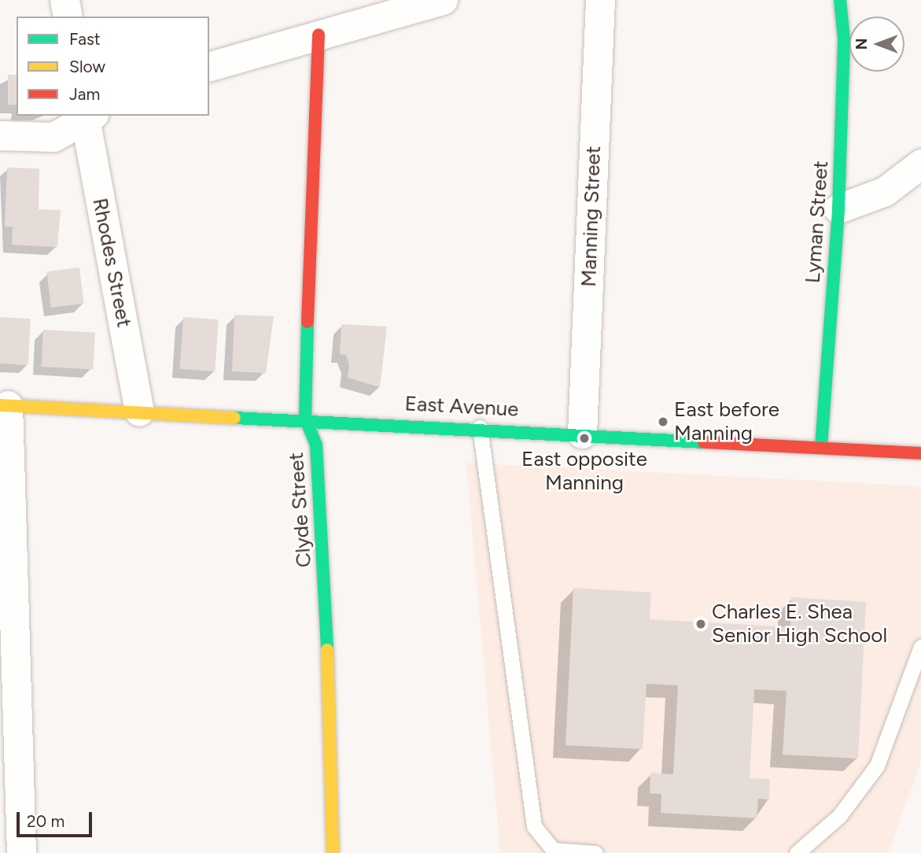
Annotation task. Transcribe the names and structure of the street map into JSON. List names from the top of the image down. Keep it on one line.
{"streets":{"street":["Manning Street","Lyman Street","Rhodes Street","East Avenue","Clyde Street"]},"crossings":[["Manning Street","East Avenue"],["Lyman Street","East Avenue"],["Rhodes Street","East Avenue"],["East Avenue","Clyde Street"]],"places":["East before Manning","East opposite Manning","Charles E. Shea Senior High School"],"legend":["Fast","Slow","Jam"],"scale_bar":"20 m","north":"left"}
